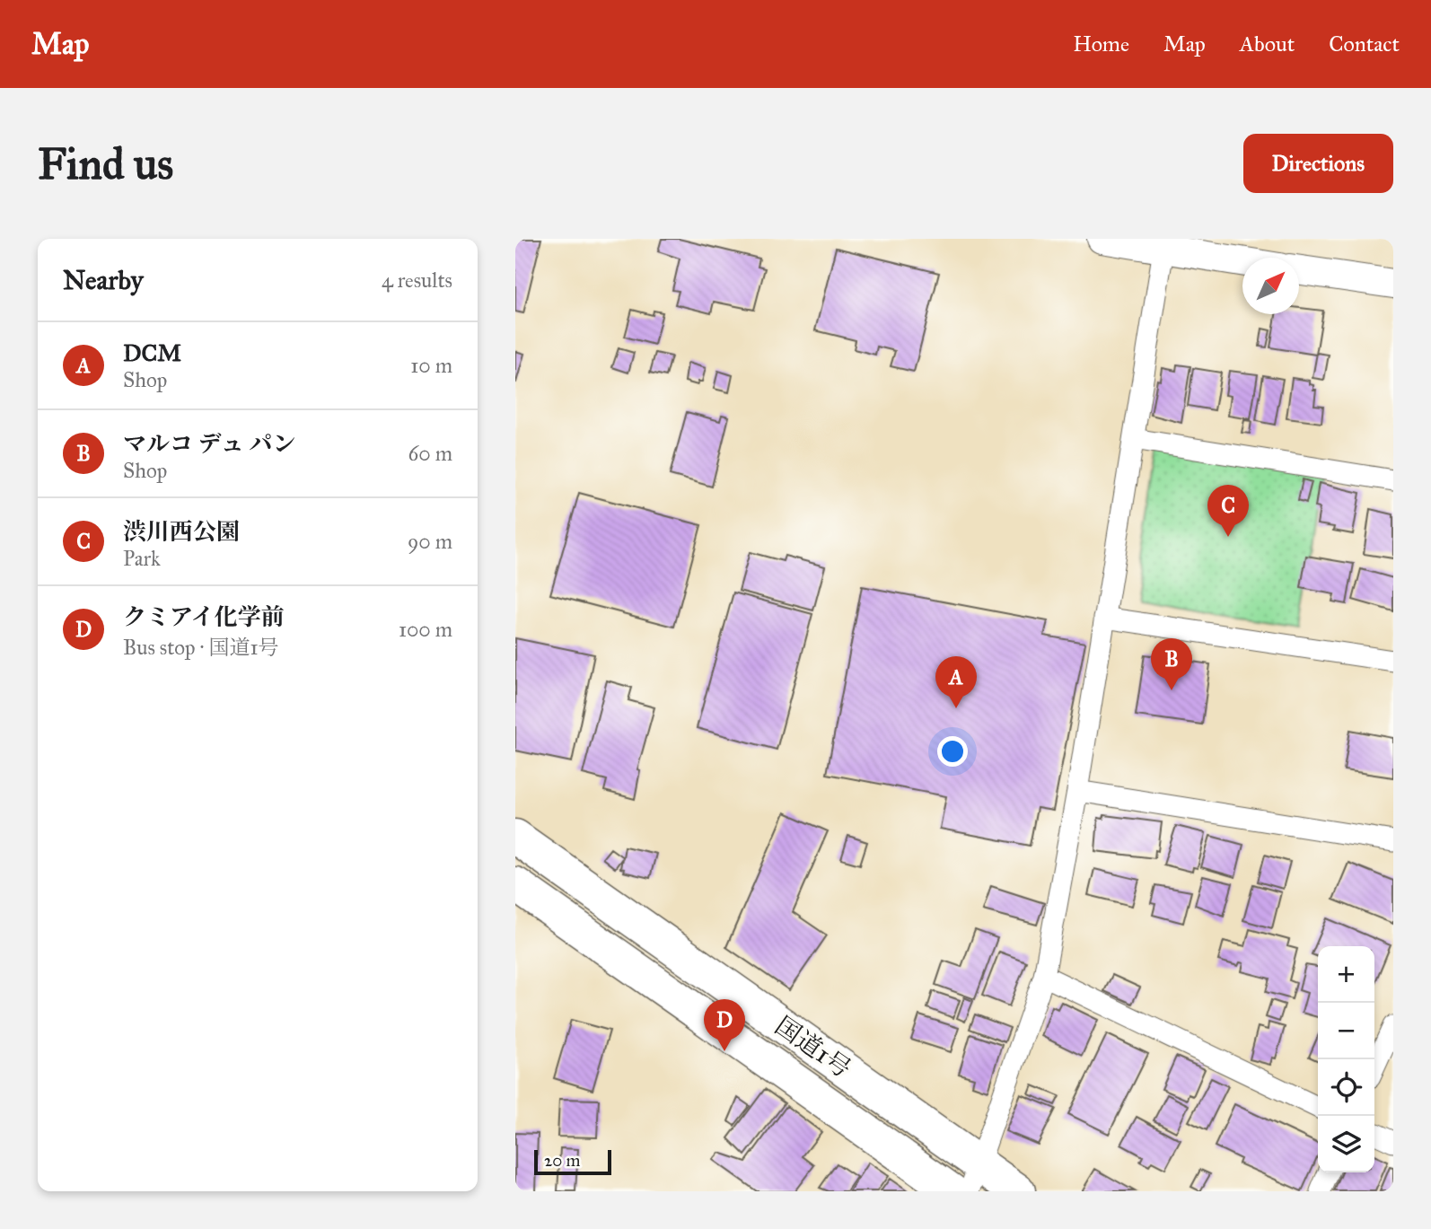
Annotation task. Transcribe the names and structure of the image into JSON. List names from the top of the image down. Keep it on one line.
{"streets":{"highway":["国道1号"]},"scale_bar":"20 m","north":"top right","page":{"header":"Map","nav":["Home","Map","About","Contact"],"buttons":"Directions","title":"Find us","heading":["Nearby","4 results"],"list":[{"mark":"A","name":"DCM","note":"Shop","value":"10 m"},{"mark":"B","name":"マルコ デュ パン","note":"Shop","value":"60 m"},{"mark":"C","name":"渋川西公園","note":"Park","value":"90 m"},{"mark":"D","name":"クミアイ化学前","note":"Bus stop · 国道1号","value":"100 m"}],"pins":["C","B","A","D"],"map_buttons":["+","−"],"scale":"20 m"}}
